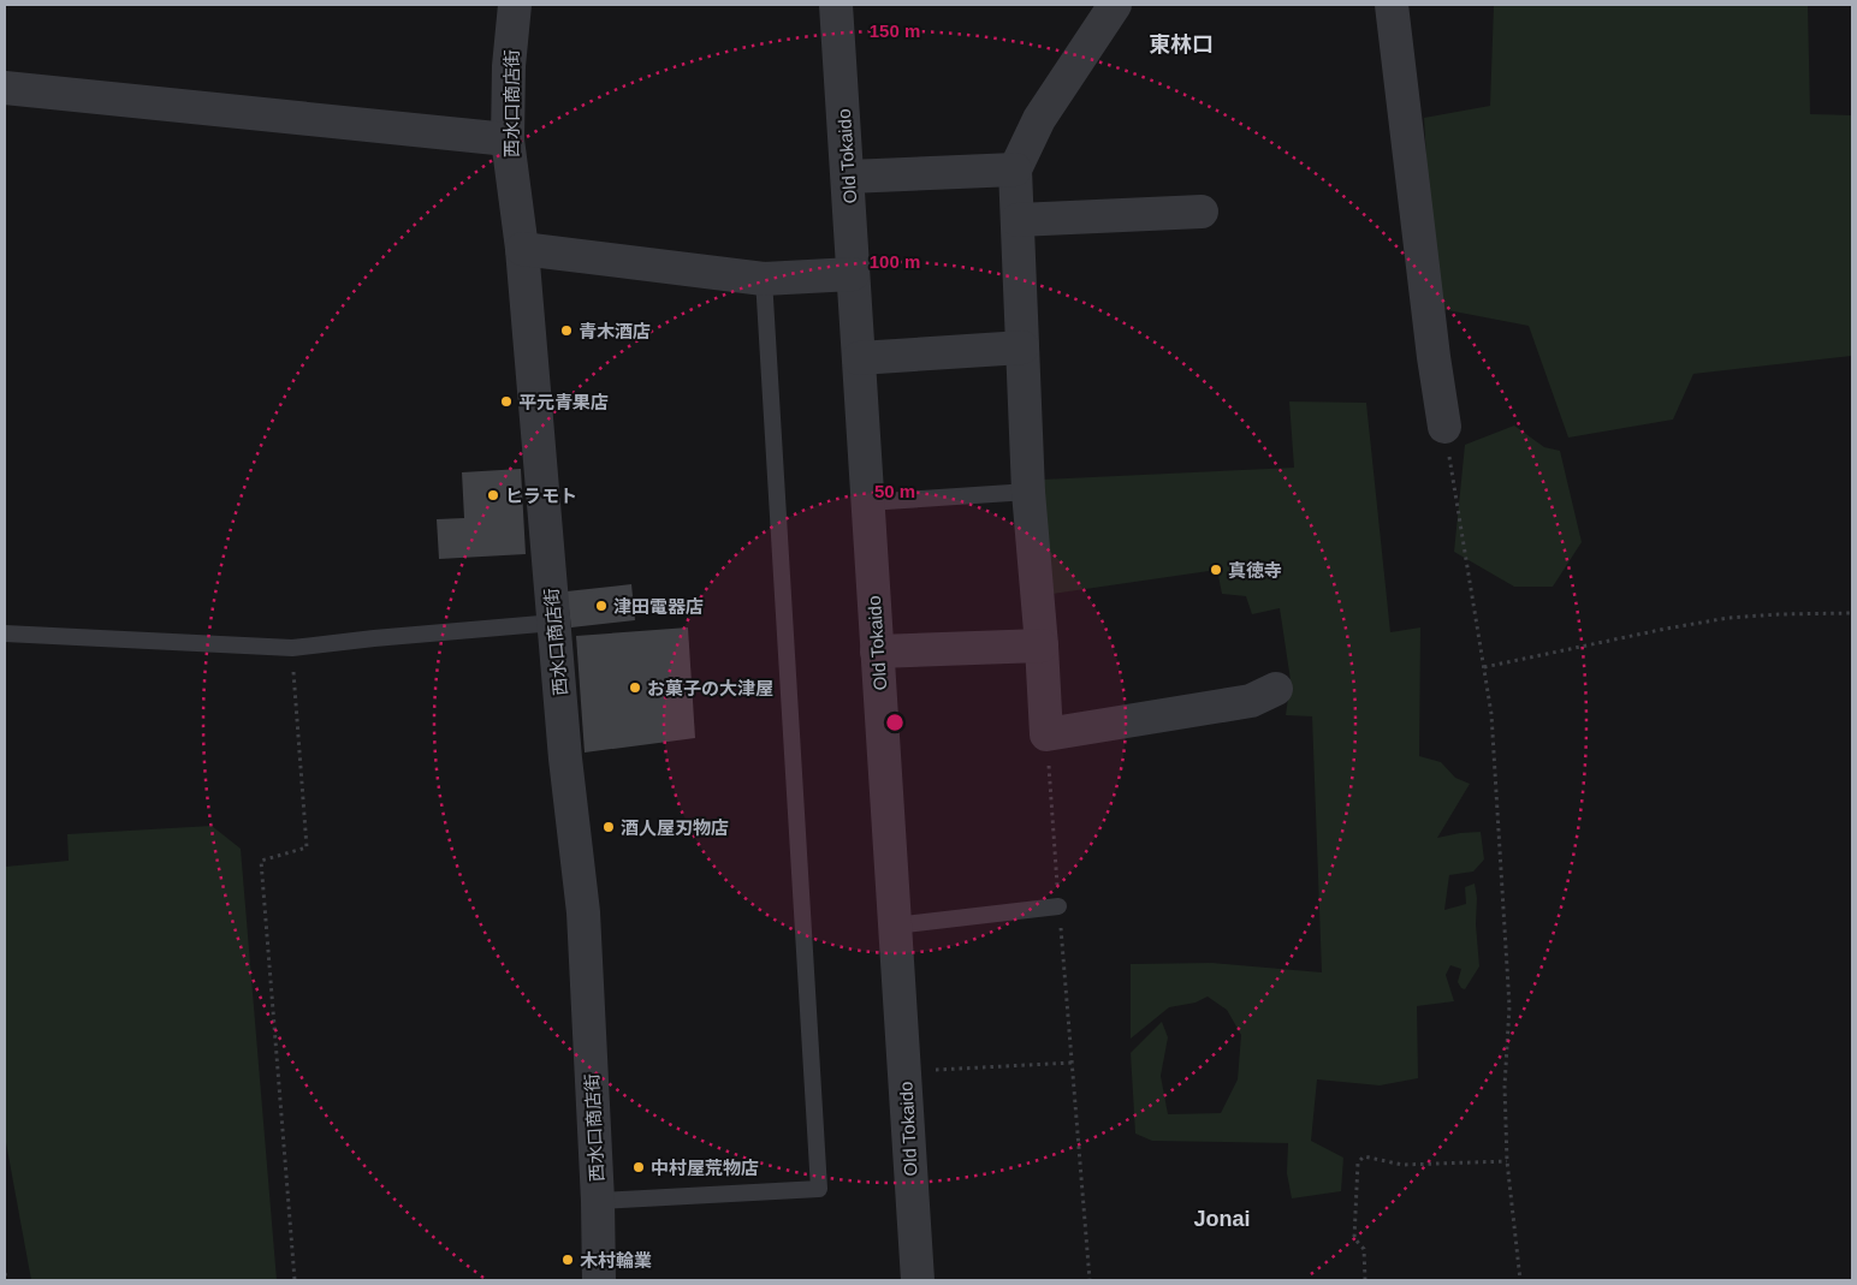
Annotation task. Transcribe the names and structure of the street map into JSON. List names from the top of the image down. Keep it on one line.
{"streets":{"street":["西水口商店街","Old Tokaido"]},"districts":["東林口","Jonai"],"places":["青木酒店","平元青果店","ヒラモト","真徳寺","津田電器店","お菓子の大津屋","酒人屋刃物店","中村屋荒物店","木村輪業"],"rings":["150 m","100 m","50 m"]}
